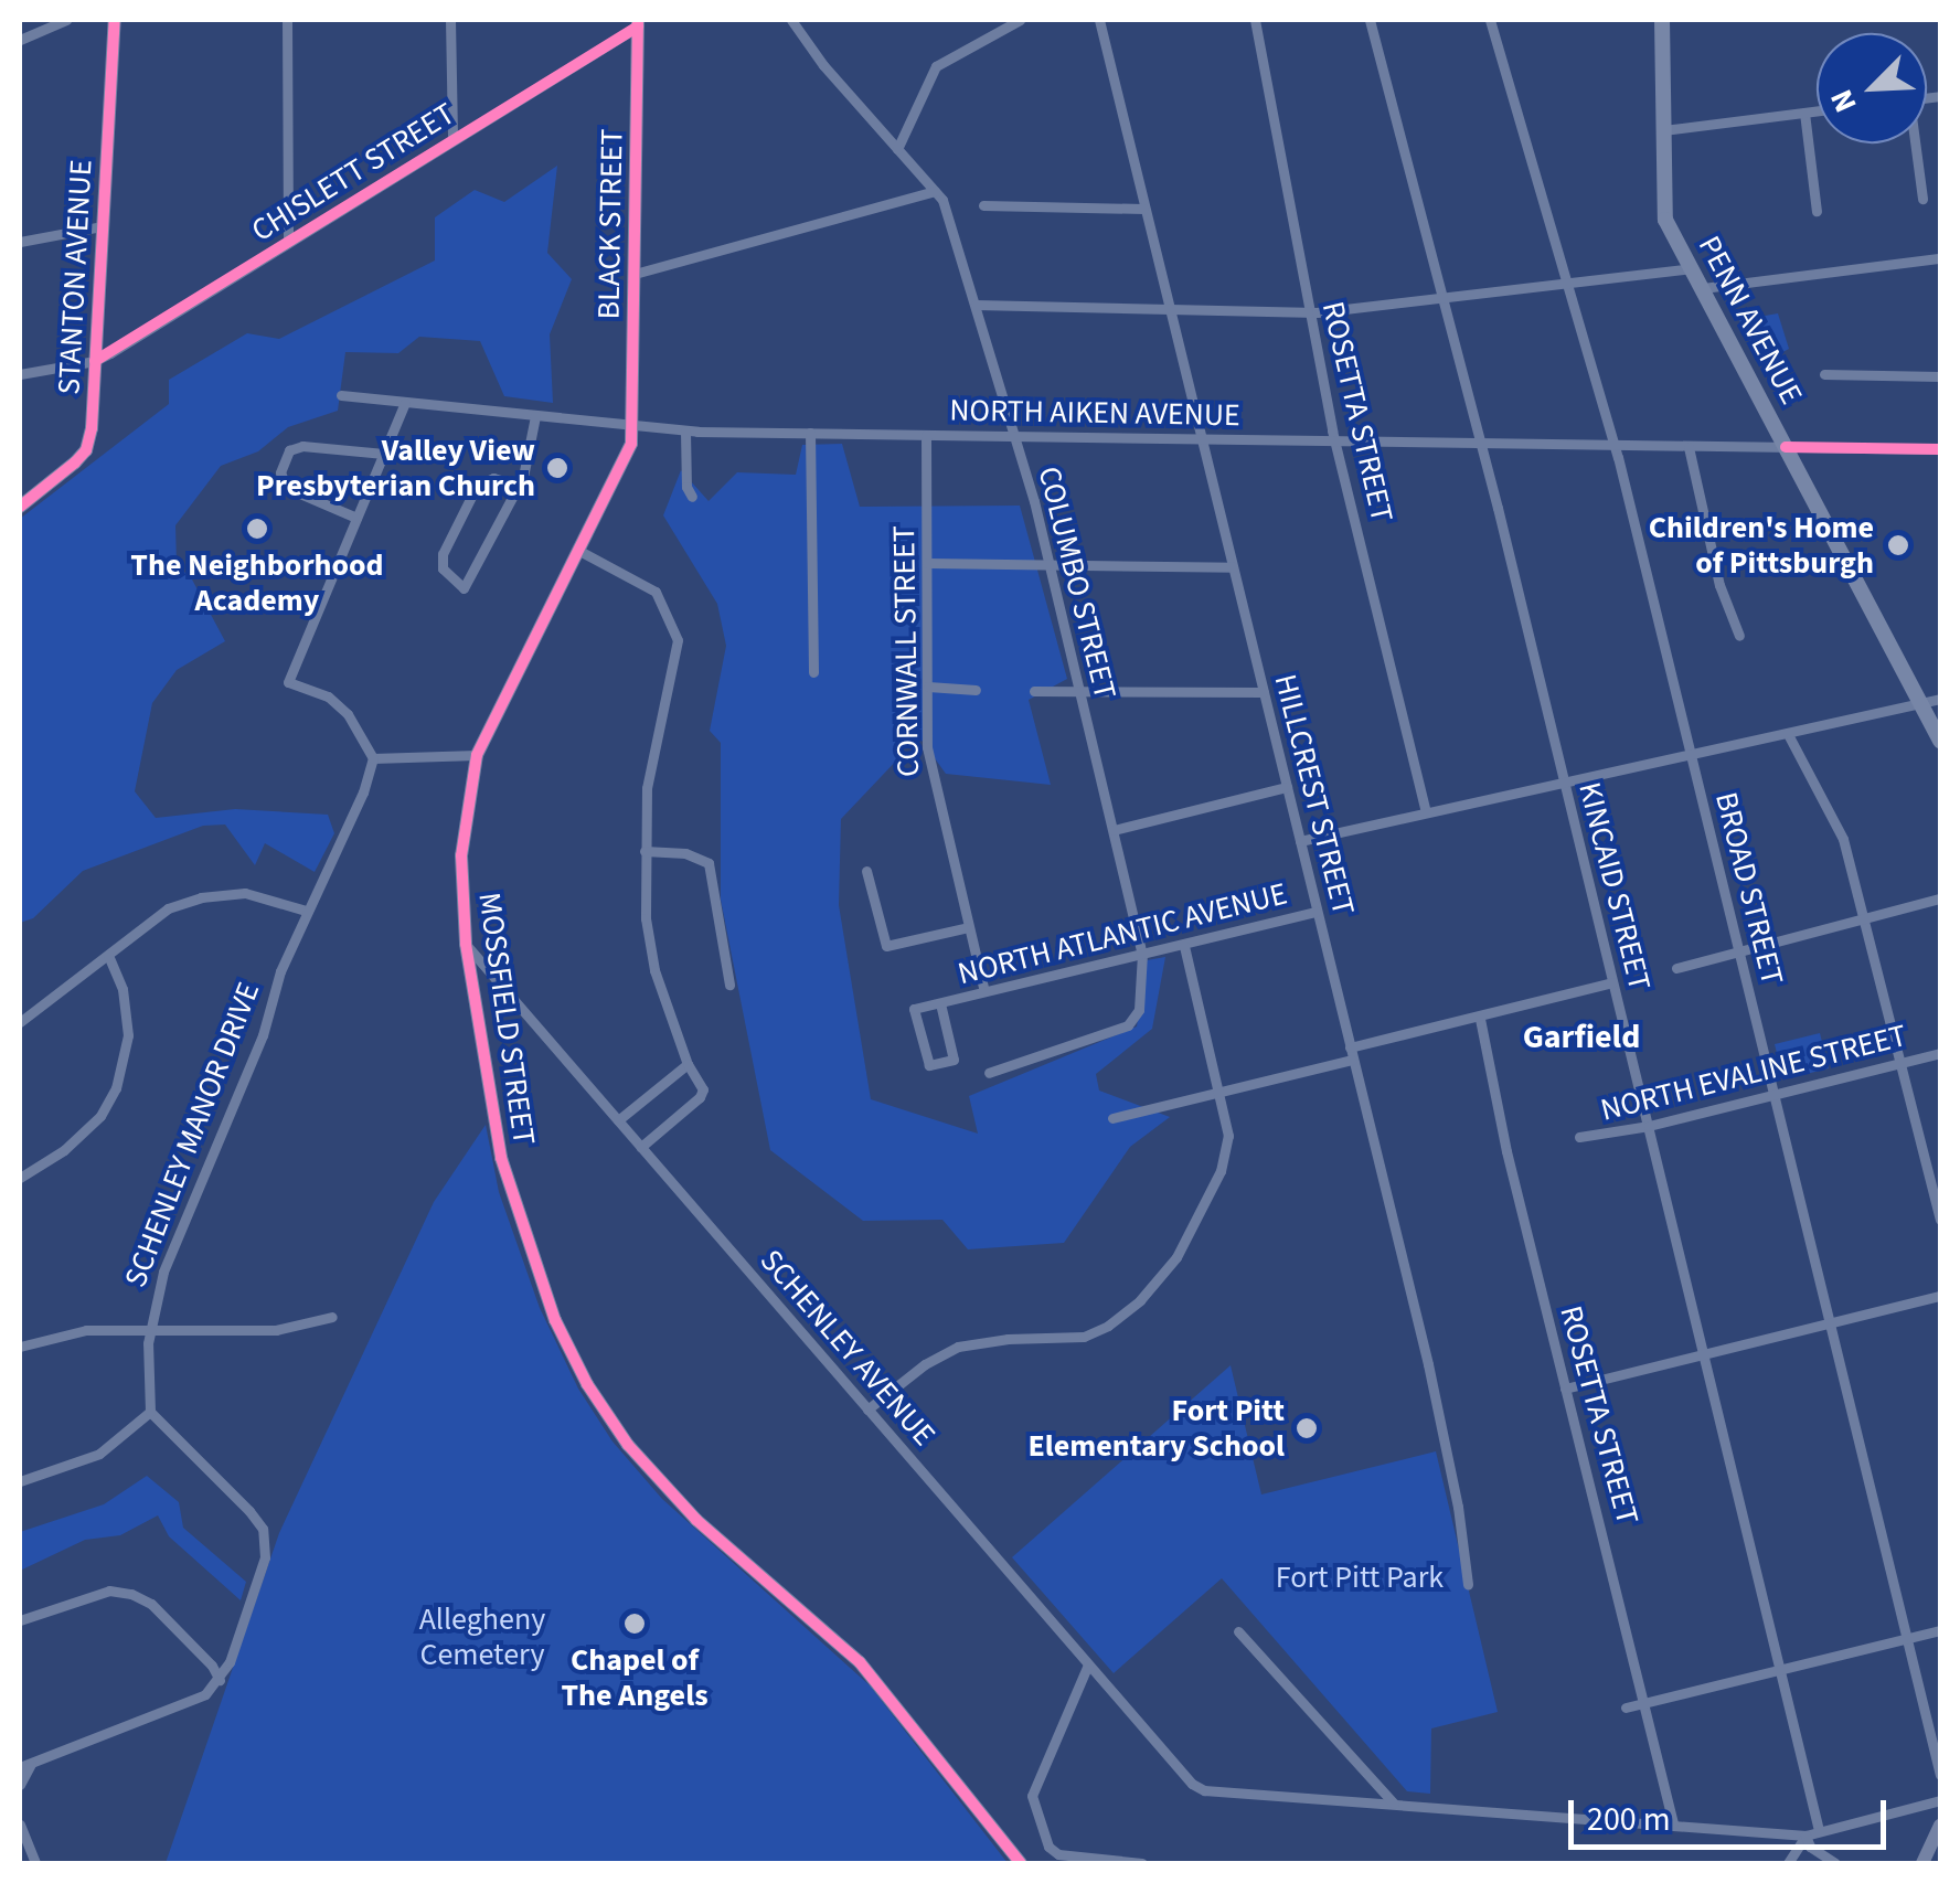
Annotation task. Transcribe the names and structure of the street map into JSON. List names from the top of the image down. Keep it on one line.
{"streets":{"main road":["PENN AVENUE"],"street":["CHISLETT STREET","BLACK STREET","STANTON AVENUE","ROSETTA STREET","NORTH AIKEN AVENUE","COLUMBO STREET","CORNWALL STREET","HILLCREST STREET","KINCAID STREET","BROAD STREET","NORTH ATLANTIC AVENUE","MOSSFIELD STREET","NORTH EVALINE STREET","SCHENLEY MANOR DRIVE","SCHENLEY AVENUE"]},"crossings":[["CHISLETT STREET","BLACK STREET"],["CHISLETT STREET","STANTON AVENUE"],["BLACK STREET","NORTH AIKEN AVENUE"],["BLACK STREET","MOSSFIELD STREET"],["PENN AVENUE","NORTH AIKEN AVENUE"],["PENN AVENUE","NORTH ATLANTIC AVENUE"],["ROSETTA STREET","NORTH AIKEN AVENUE"],["ROSETTA STREET","NORTH ATLANTIC AVENUE"],["NORTH AIKEN AVENUE","COLUMBO STREET"],["NORTH AIKEN AVENUE","CORNWALL STREET"],["NORTH AIKEN AVENUE","HILLCREST STREET"],["NORTH AIKEN AVENUE","KINCAID STREET"],["NORTH AIKEN AVENUE","BROAD STREET"],["NORTH AIKEN AVENUE","MOSSFIELD STREET"],["COLUMBO STREET","NORTH ATLANTIC AVENUE"],["CORNWALL STREET","NORTH ATLANTIC AVENUE"],["HILLCREST STREET","NORTH ATLANTIC AVENUE"],["KINCAID STREET","NORTH ATLANTIC AVENUE"],["KINCAID STREET","NORTH EVALINE STREET"],["BROAD STREET","NORTH ATLANTIC AVENUE"],["BROAD STREET","NORTH EVALINE STREET"],["MOSSFIELD STREET","SCHENLEY AVENUE"]],"districts":["Garfield"],"parks":["Fort Pitt Park","Allegheny Cemetery"],"places":["Valley View Presbyterian Church","The Neighborhood Academy","Children's Home of Pittsburgh","Fort Pitt Elementary School","Chapel of The Angels"],"scale_bar":"200 m","north":"bottom left"}
